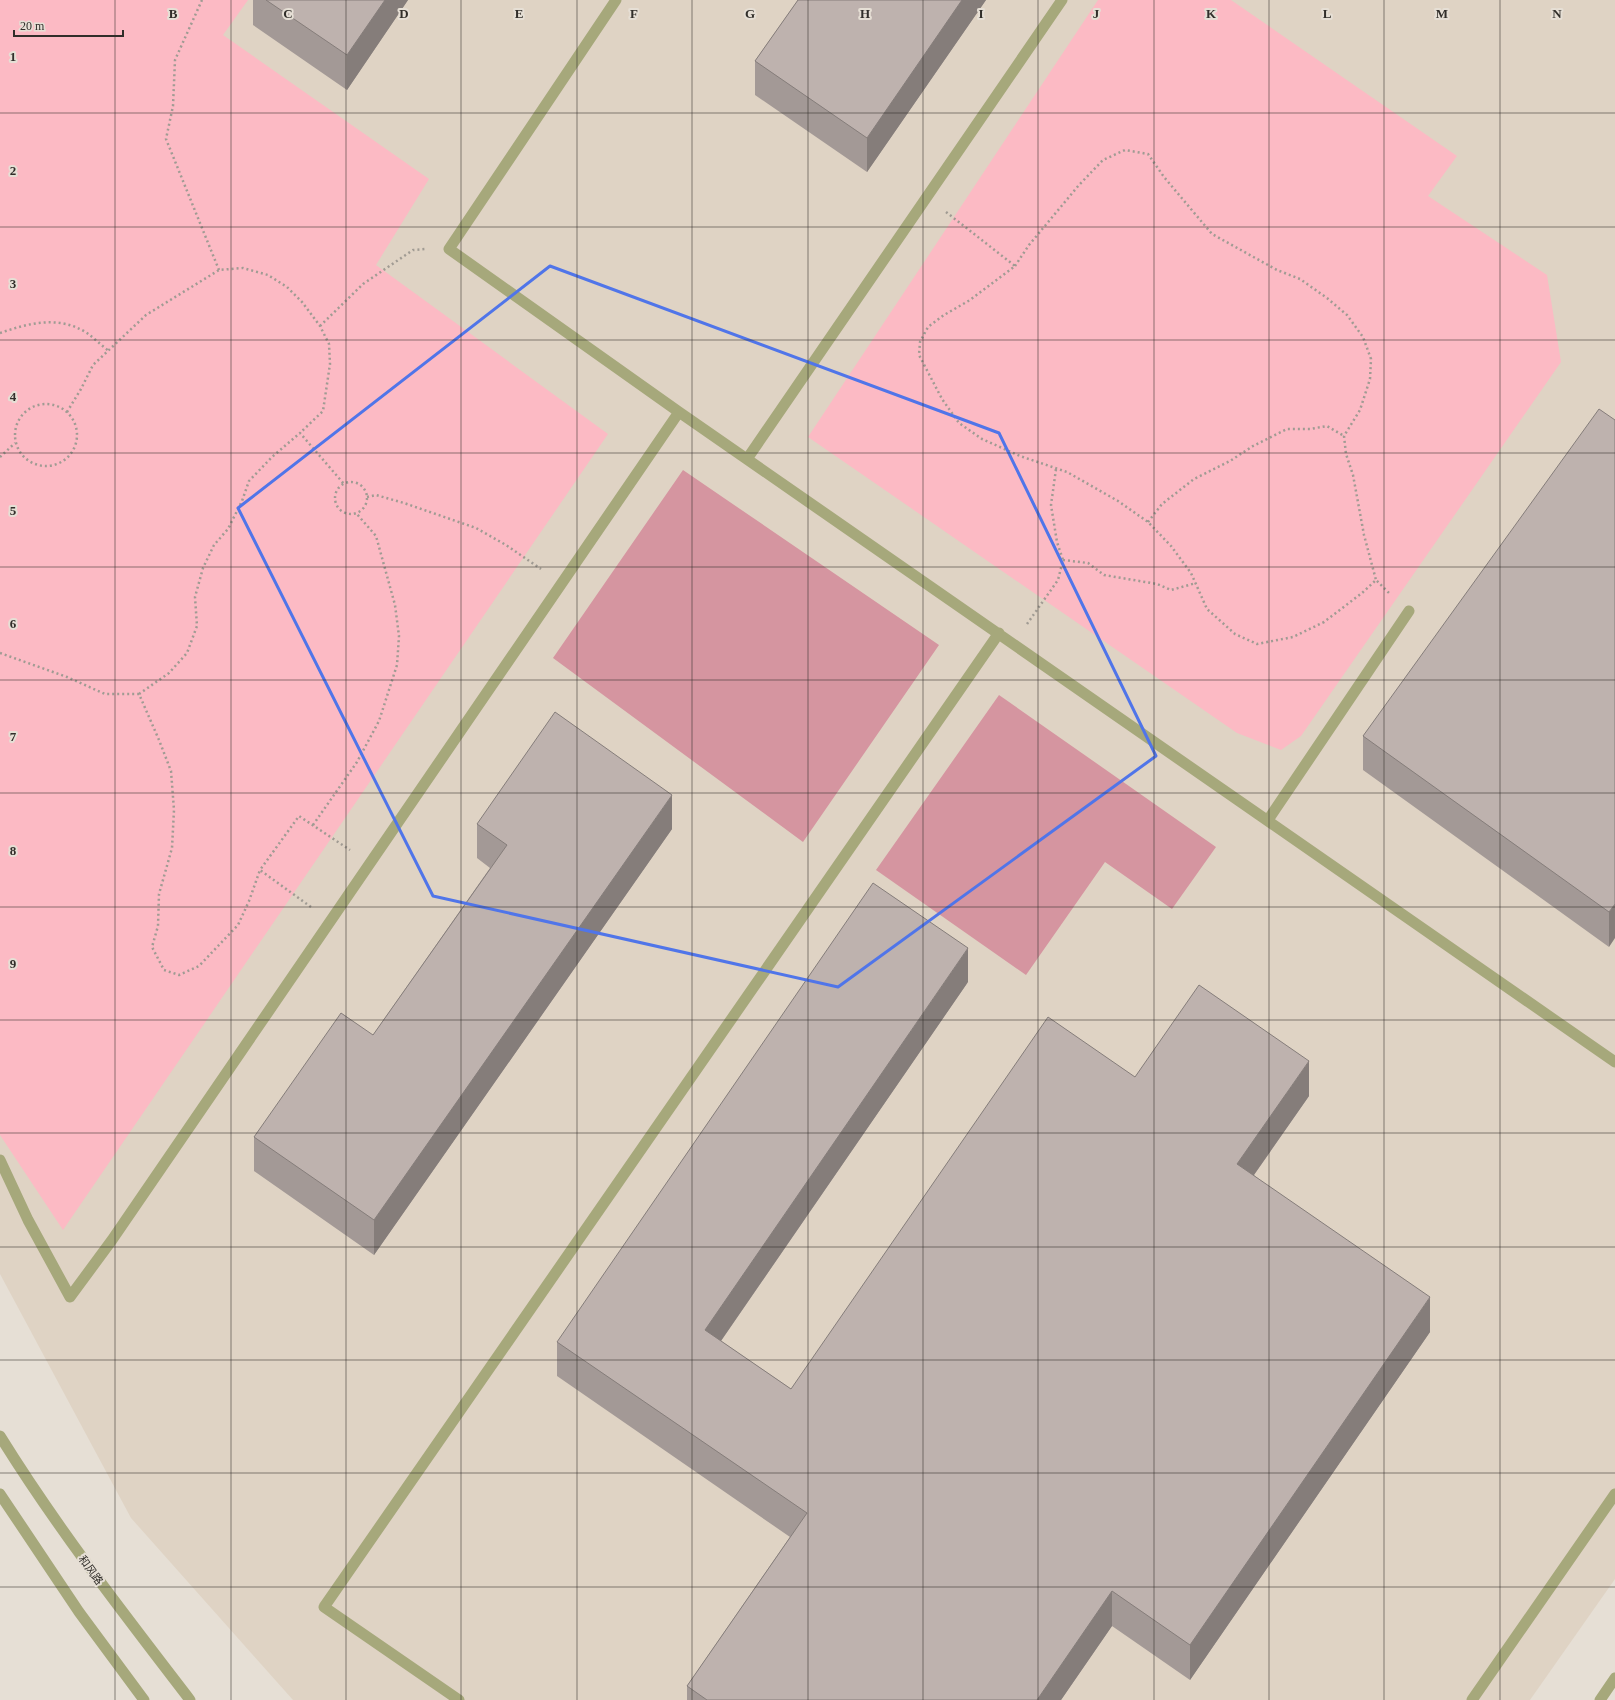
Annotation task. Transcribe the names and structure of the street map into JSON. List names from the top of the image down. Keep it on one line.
{"streets":{"street":["和风路"]},"scale_bar":"20 m","grid":{"columns":["B","C","D","E","F","G","H","I","J","K","L","M","N"],"rows":["1","2","3","4","5","6","7","8","9"]}}
